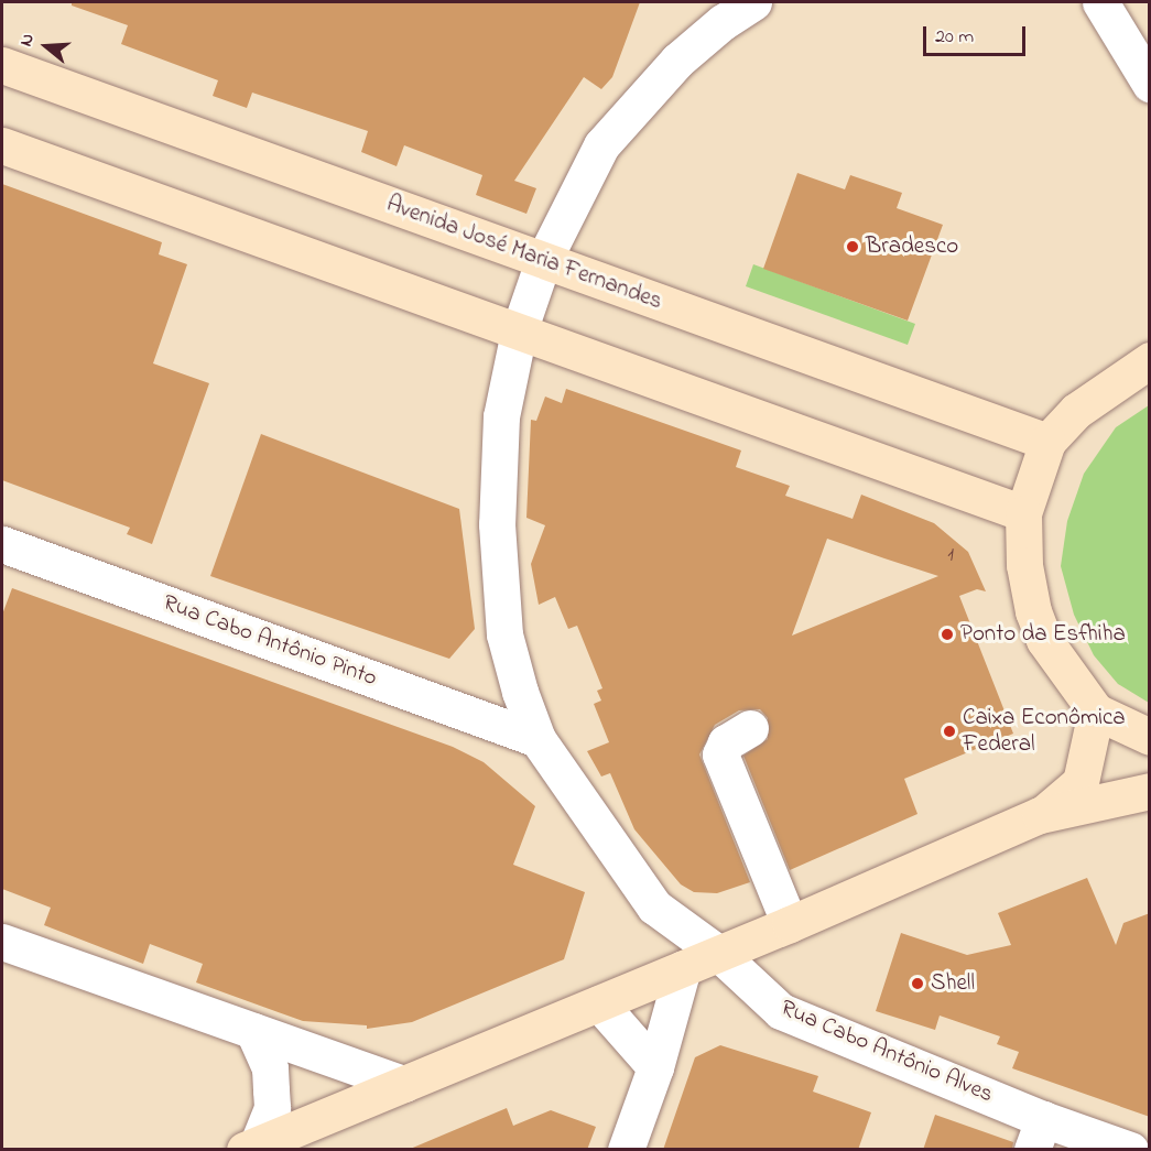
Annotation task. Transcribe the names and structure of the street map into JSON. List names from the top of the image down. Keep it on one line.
{"streets":{"main road":["Avenida José Maria Fernandes"],"street":["Rua Cabo Antônio Pinto","Rua Cabo Antônio Alves"]},"crossings":[["Avenida José Maria Fernandes","Rua Cabo Antônio Alves"],["Rua Cabo Antônio Pinto","Rua Cabo Antônio Alves"]],"places":["Bradesco","Ponto da Esfhiha","Caixa Econômica Federal","Shell"],"house_numbers":["1"],"scale_bar":"20 m","north":"left"}
